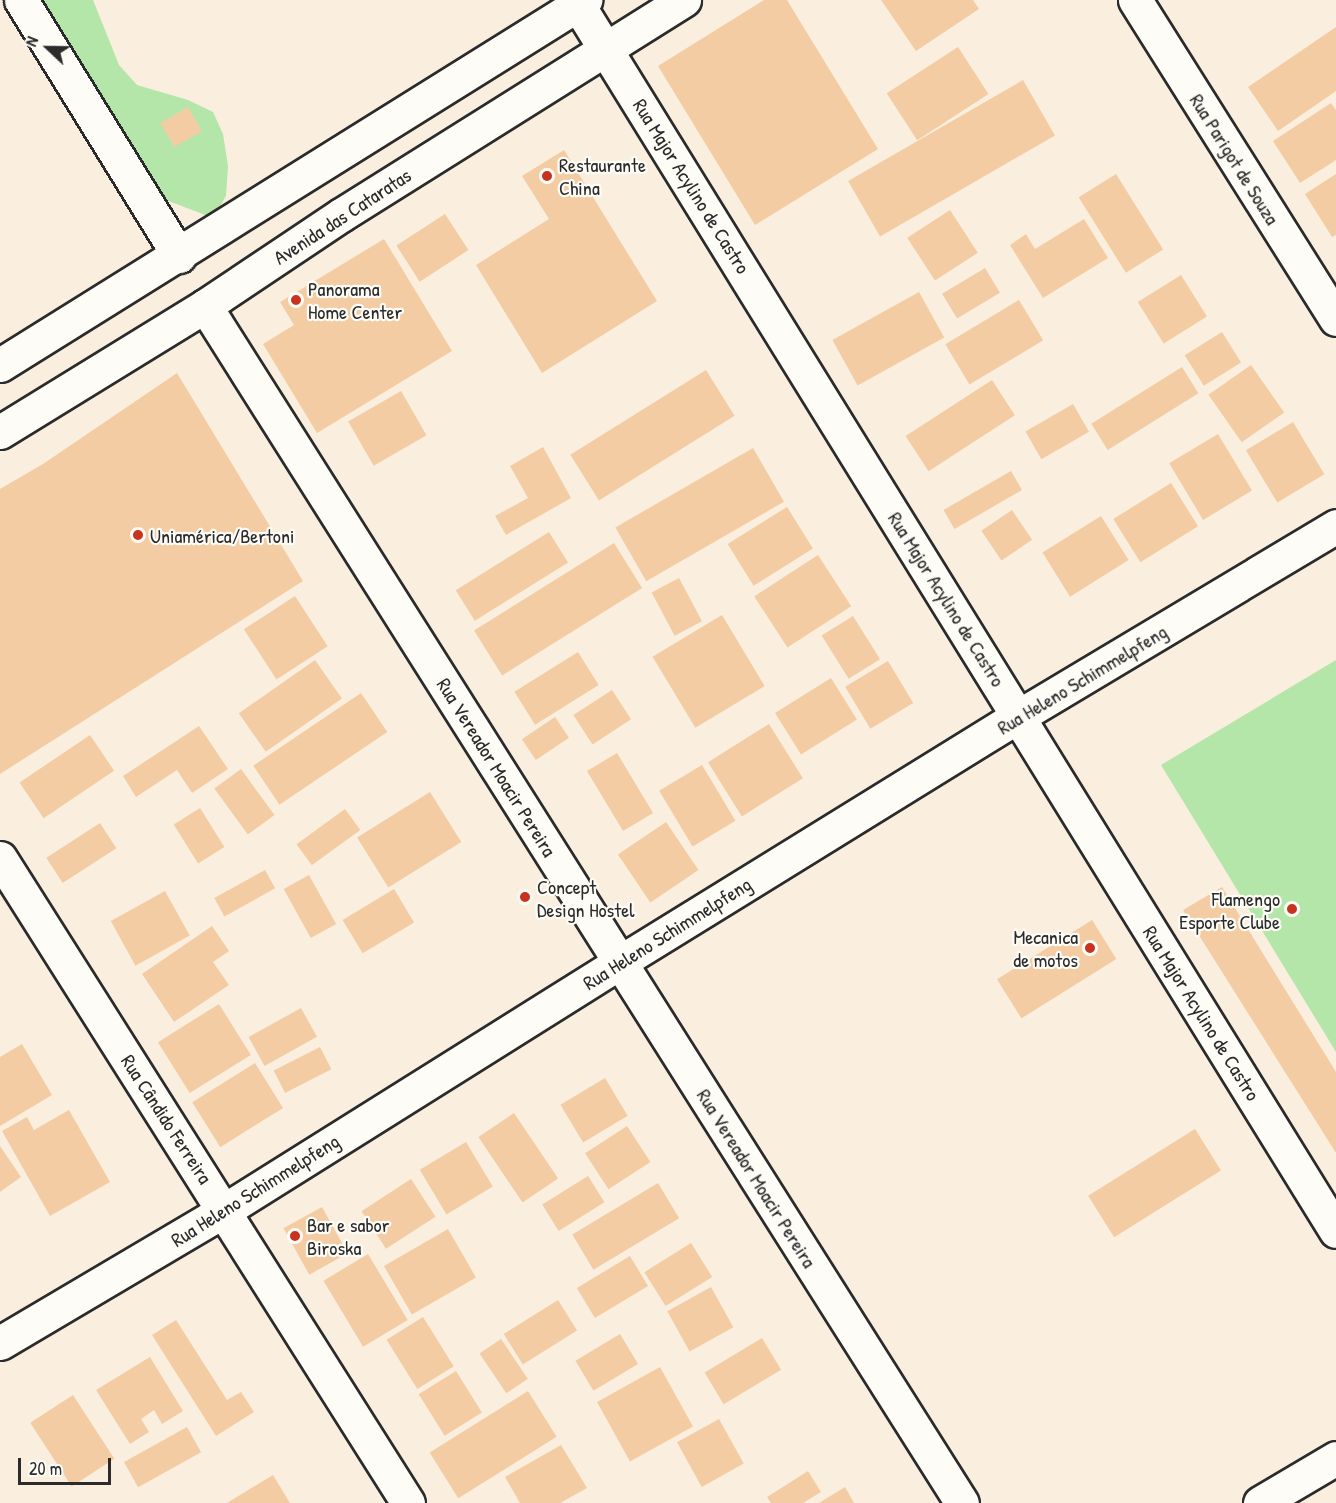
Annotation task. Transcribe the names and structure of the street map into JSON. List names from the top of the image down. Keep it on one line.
{"streets":{"street":["Rua Parigot de Souza","Rua Major Acylino de Castro","Avenida das Cataratas","Rua Heleno Schimmelpfeng","Rua Vereador Moacir Pereira","Rua Cândido Ferreira"]},"crossings":[["Rua Major Acylino de Castro","Avenida das Cataratas"],["Rua Major Acylino de Castro","Rua Heleno Schimmelpfeng"],["Avenida das Cataratas","Rua Vereador Moacir Pereira"],["Rua Heleno Schimmelpfeng","Rua Vereador Moacir Pereira"],["Rua Heleno Schimmelpfeng","Rua Cândido Ferreira"]],"places":["Restaurante China","Panorama Home Center","Uniamérica/Bertoni","Concept Design Hostel","Flamengo Esporte Clube","Mecanica de motos","Bar e sabor Biroska"],"scale_bar":"20 m","north":"left"}
